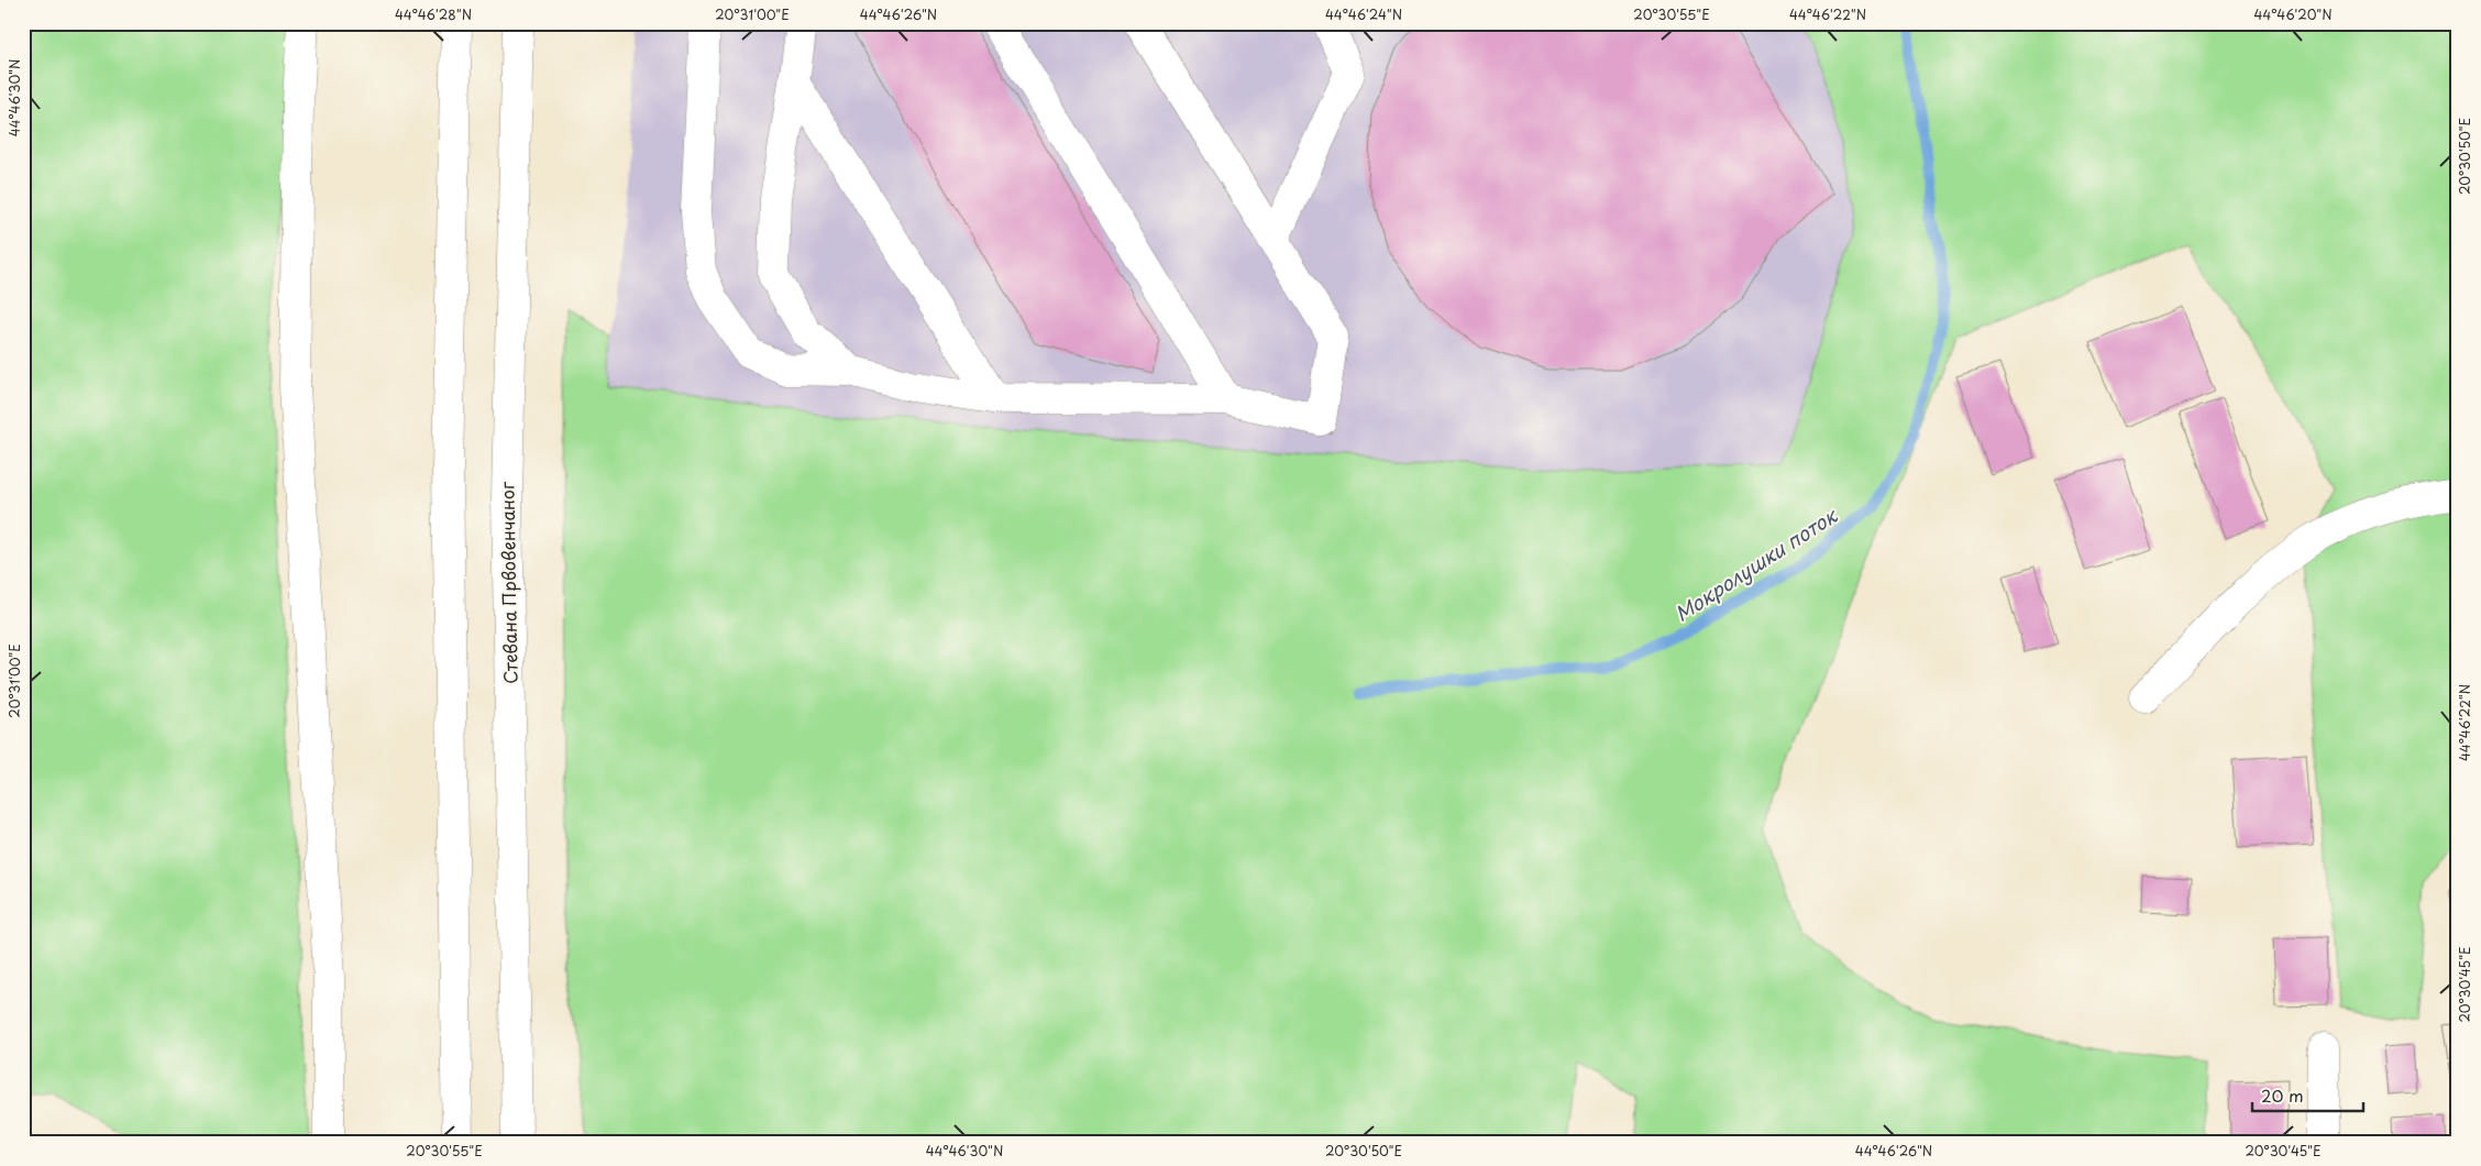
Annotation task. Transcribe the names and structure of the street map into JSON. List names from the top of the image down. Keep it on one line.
{"streets":{"main road":["Стевана Првовенчаног"]},"water":["Мокролушки поток"],"scale_bar":"20 m","coordinates":["44°46'28\"N","20°31'00\"E","44°46'26\"N","44°46'24\"N","20°30'55\"E","44°46'22\"N","44°46'20\"N","44°46'30\"N","20°30'50\"E","20°30'45\"E"]}
